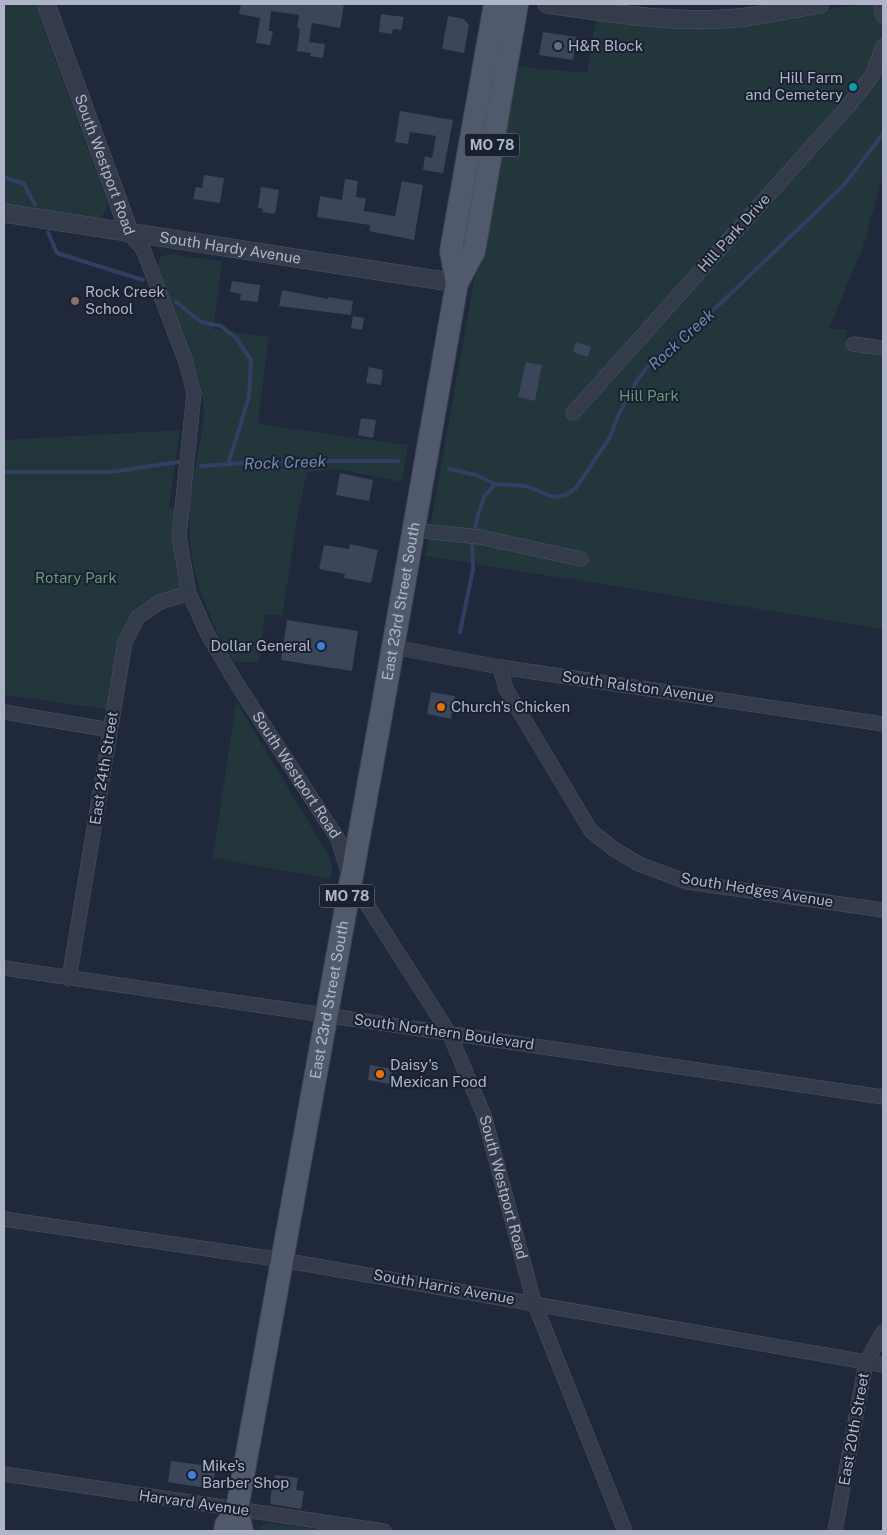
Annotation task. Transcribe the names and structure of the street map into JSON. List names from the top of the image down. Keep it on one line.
{"streets":{"main road":["MO 78","East 23rd Street South"],"street":["South Westport Road","Hill Park Drive","South Hardy Avenue","South Ralston Avenue","East 24th Street","South Hedges Avenue","South Northern Boulevard","South Harris Avenue","East 20th Street","Harvard Avenue"]},"crossings":[["South Westport Road","South Hardy Avenue"],["South Westport Road","East 23rd Street South"],["South Westport Road","East 24th Street"],["South Westport Road","South Northern Boulevard"],["South Westport Road","South Harris Avenue"],["South Hardy Avenue","East 23rd Street South"],["East 23rd Street South","South Ralston Avenue"],["East 23rd Street South","South Northern Boulevard"],["East 23rd Street South","South Harris Avenue"],["East 23rd Street South","Harvard Avenue"],["South Ralston Avenue","South Hedges Avenue"],["East 24th Street","South Northern Boulevard"],["South Harris Avenue","East 20th Street"]],"water":["Rock Creek"],"parks":["Hill Park","Rotary Park"],"places":["H&R Block","Hill Farm and Cemetery","Rock Creek School","Dollar General","Church's Chicken","Daisy's Mexican Food","Mike's Barber Shop"]}
